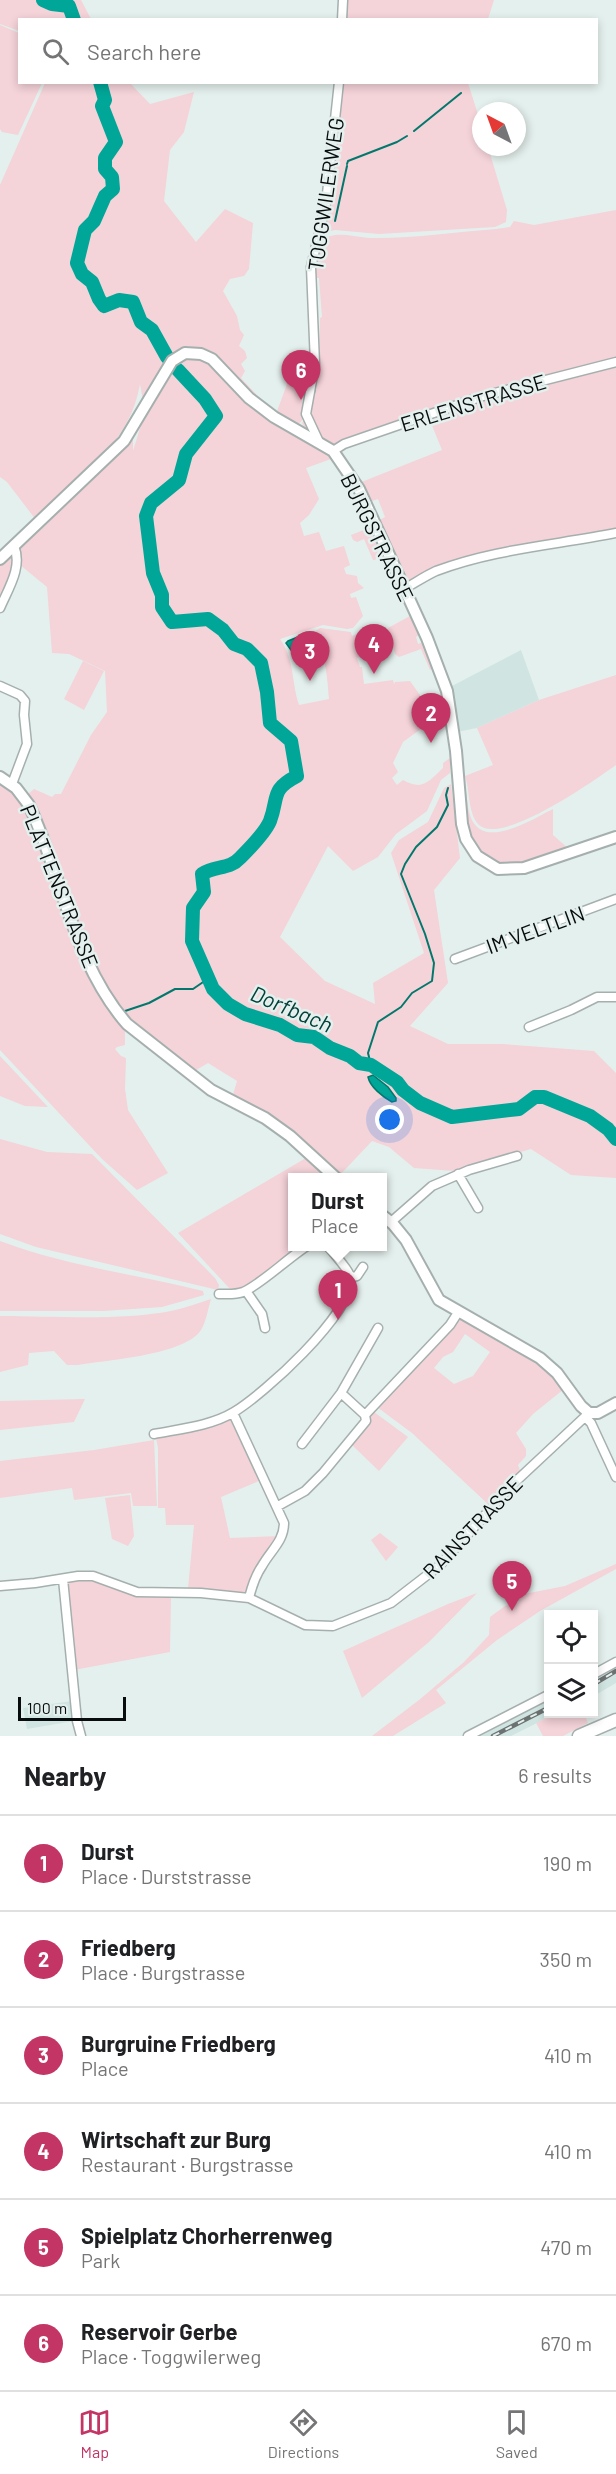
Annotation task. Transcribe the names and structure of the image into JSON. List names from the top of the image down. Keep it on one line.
{"streets":{"street":["TOGGWILERWEG","ERLENSTRASSE","BURGSTRASSE","PLATTENSTRASSE","IM VELTLIN","RAINSTRASSE"]},"crossings":[["TOGGWILERWEG","BURGSTRASSE"],["ERLENSTRASSE","BURGSTRASSE"]],"water":["Dorfbach"],"scale_bar":"100 m","north":"top left","page":{"search":"Search here","pins":["6","4","3","2","1","5"],"popup":["Durst","Place"],"scale":"100 m","heading":["Nearby","6 results"],"list":[{"mark":"1","name":"Durst","note":"Place · Durststrasse","value":"190 m"},{"mark":"2","name":"Friedberg","note":"Place · Burgstrasse","value":"350 m"},{"mark":"3","name":"Burgruine Friedberg","note":"Place","value":"410 m"},{"mark":"4","name":"Wirtschaft zur Burg","note":"Restaurant · Burgstrasse","value":"410 m"},{"mark":"5","name":"Spielplatz Chorherrenweg","note":"Park","value":"470 m"},{"mark":"6","name":"Reservoir Gerbe","note":"Place · Toggwilerweg","value":"670 m"}],"nav":["Map","Directions","Saved"]}}
